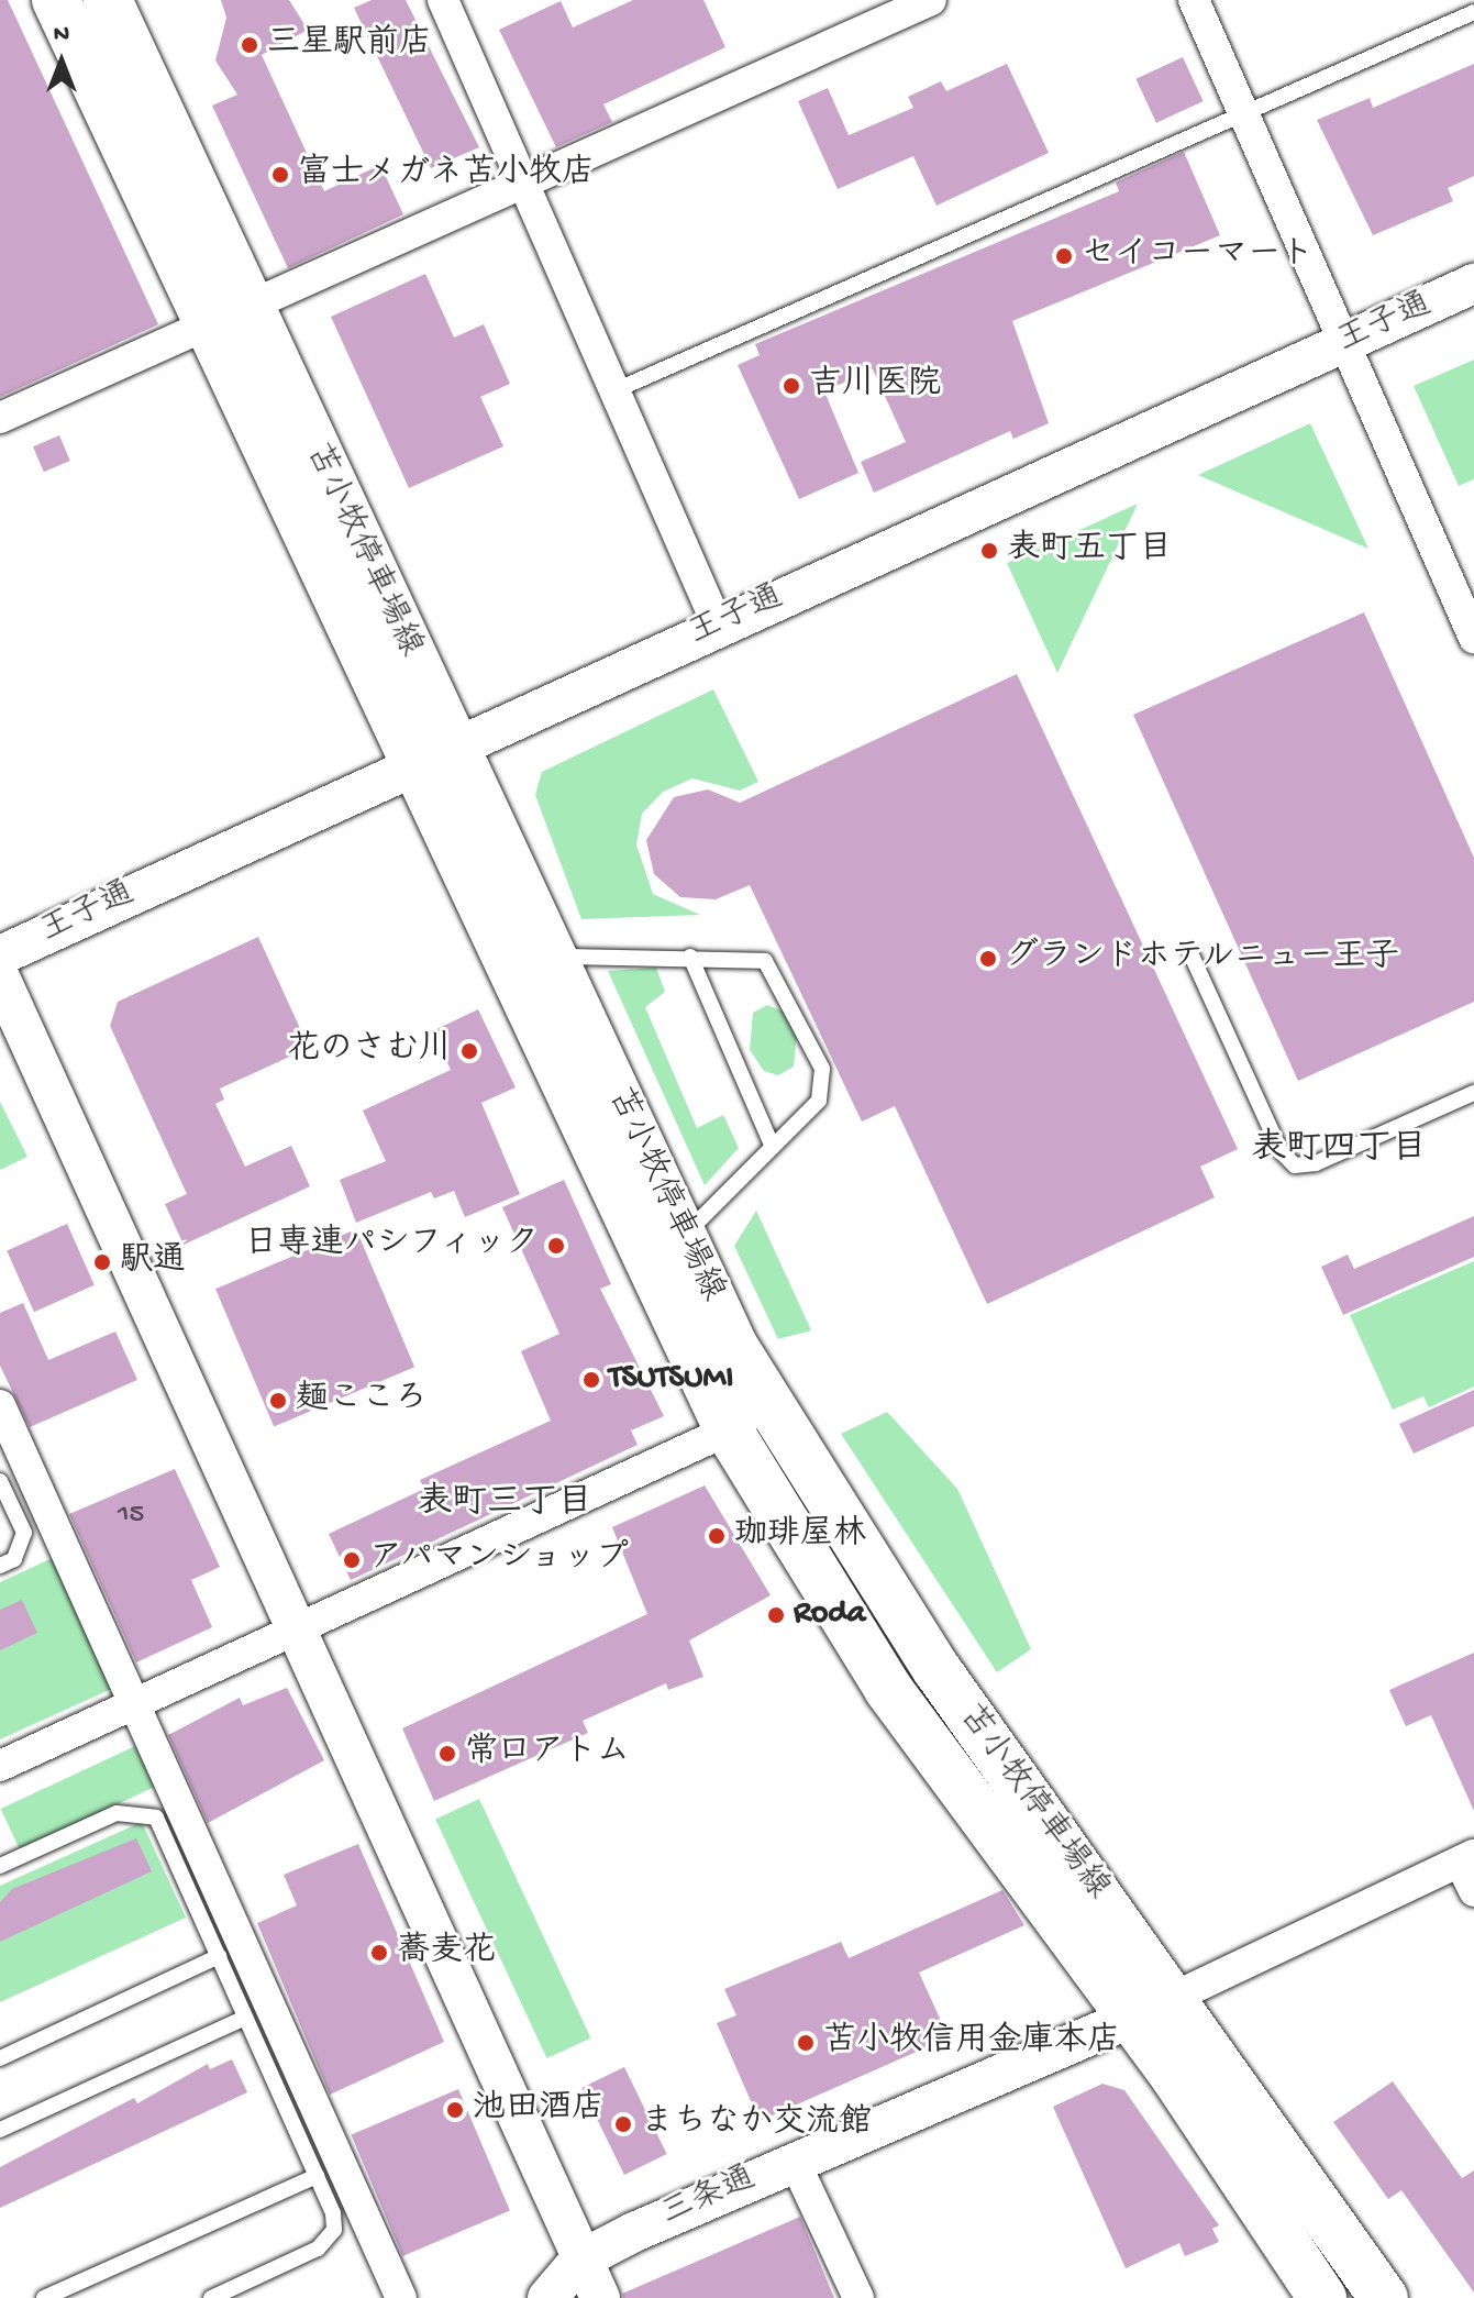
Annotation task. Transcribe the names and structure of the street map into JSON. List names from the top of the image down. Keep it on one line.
{"streets":{"main road":["苫小牧停車場線"],"street":["王子通","三条通"]},"crossings":[["王子通","苫小牧停車場線"],["苫小牧停車場線","三条通"]],"districts":["表町四丁目","表町三丁目"],"places":["三星駅前店","富士メガネ苫小牧店","セイコーマート","吉川医院","表町五丁目","グランドホテルニュー王子","花のさむ川","日専連パシフィック","駅通","TSUTSUMI","麺こころ","珈琲屋林","アパマンショップ","Roda","常口アトム","蕎麦花","苫小牧信用金庫本店","池田酒店","まちなか交流館"],"house_numbers":["15"],"north":"top"}
